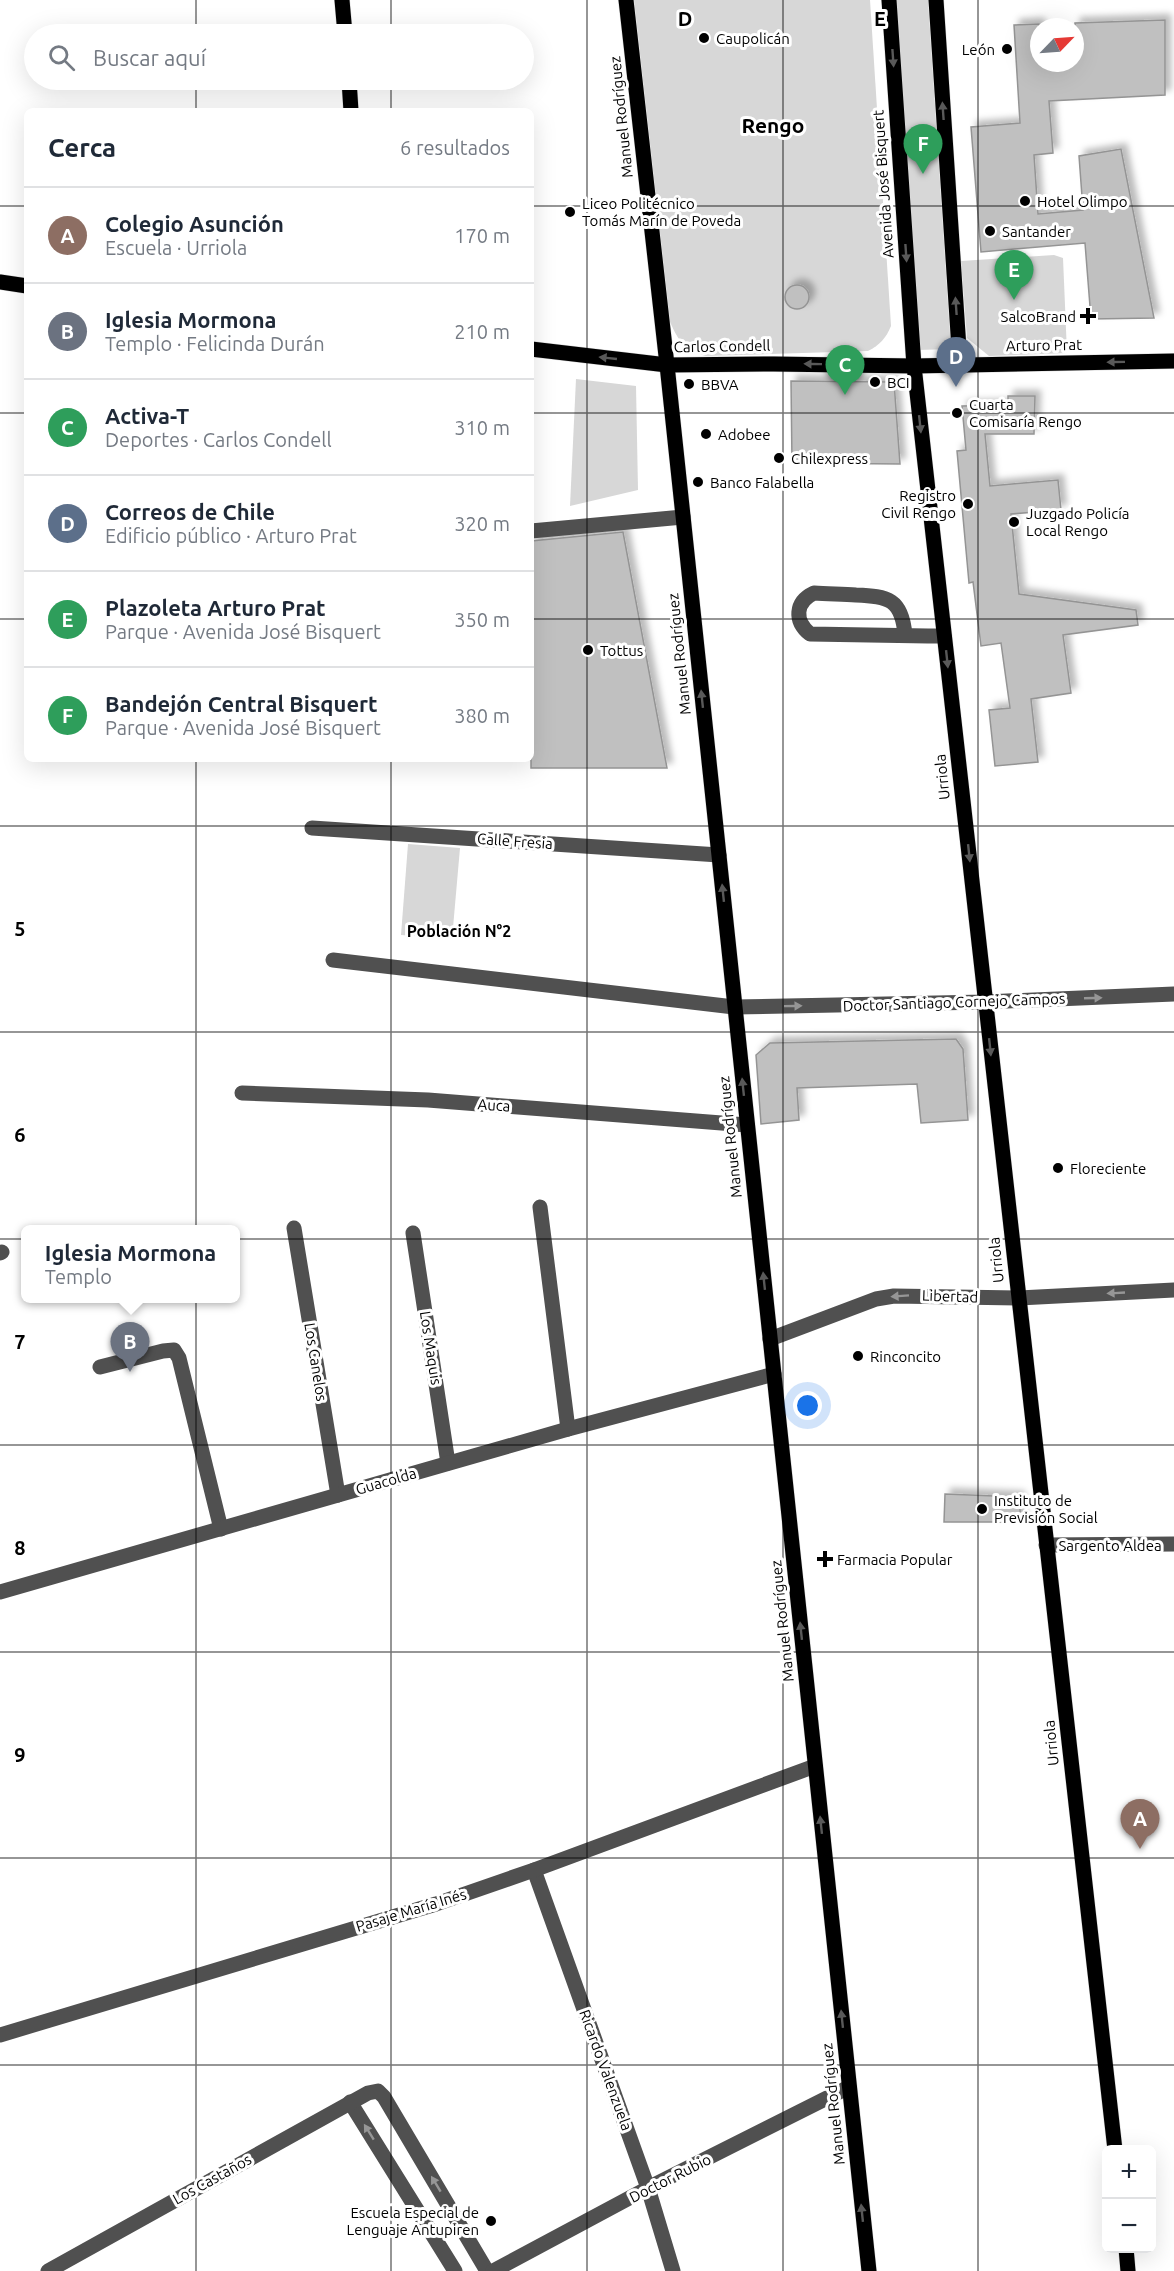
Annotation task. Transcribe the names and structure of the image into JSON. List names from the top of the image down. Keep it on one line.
{"streets":{"main road":["Manuel Rodríguez","Avenida José Bisquert","Arturo Prat","Carlos Condell","Urriola"],"street":["Calle Fresia","Doctor Santiago Cornejo Campos","Auca","Libertad","Los Maquis","Los Canelos","Guacolda","Sargento Aldea","Pasaje María Inés","Ricardo Valenzuela","Doctor Rubio","Los Castaños"]},"crossings":[["Manuel Rodríguez","Carlos Condell"],["Manuel Rodríguez","Calle Fresia"],["Manuel Rodríguez","Doctor Santiago Cornejo Campos"],["Manuel Rodríguez","Auca"],["Manuel Rodríguez","Libertad"],["Manuel Rodríguez","Guacolda"],["Manuel Rodríguez","Pasaje María Inés"],["Manuel Rodríguez","Doctor Rubio"],["Avenida José Bisquert","Arturo Prat"],["Avenida José Bisquert","Carlos Condell"],["Avenida José Bisquert","Urriola"],["Arturo Prat","Carlos Condell"],["Arturo Prat","Urriola"],["Carlos Condell","Urriola"],["Urriola","Doctor Santiago Cornejo Campos"],["Urriola","Libertad"],["Urriola","Sargento Aldea"],["Los Maquis","Guacolda"],["Los Canelos","Guacolda"],["Pasaje María Inés","Ricardo Valenzuela"],["Ricardo Valenzuela","Doctor Rubio"]],"one_way":["Manuel Rodríguez","Arturo Prat","Carlos Condell","Urriola","Doctor Santiago Cornejo Campos","Libertad"],"districts":["Rengo","Población N°2"],"places":{"other":["Caupolicán","León","Hotel Olimpo","Liceo Politécnico Tomás Marín de Poveda","Santander","BCI","BBVA","Cuarta Comisaría Rengo","Adobee","Chilexpress","Banco Falabella","Registro Civil Rengo","Juzgado Policía Local Rengo","Tottus","Floreciente","Rinconcito","Instituto de Previsión Social","Escuela Especial de Lenguaje Antupiren"],"health":["SalcoBrand","Farmacia Popular"]},"north":"top right","page":{"search":"Buscar aquí","heading":["Cerca","6 resultados"],"pins":["F","E","D","C","B","A"],"list":[{"mark":"A","name":"Colegio Asunción","note":"Escuela · Urriola","value":"170 m"},{"mark":"B","name":"Iglesia Mormona","note":"Templo · Felicinda Durán","value":"210 m"},{"mark":"C","name":"Activa-T","note":"Deportes · Carlos Condell","value":"310 m"},{"mark":"D","name":"Correos de Chile","note":"Edificio público · Arturo Prat","value":"320 m"},{"mark":"E","name":"Plazoleta Arturo Prat","note":"Parque · Avenida José Bisquert","value":"350 m"},{"mark":"F","name":"Bandejón Central Bisquert","note":"Parque · Avenida José Bisquert","value":"380 m"}],"popup":["Iglesia Mormona","Templo"],"map_buttons":["+","−"]},"grid":{"columns":["D","E"],"rows":["5","6","7","8","9"]}}
